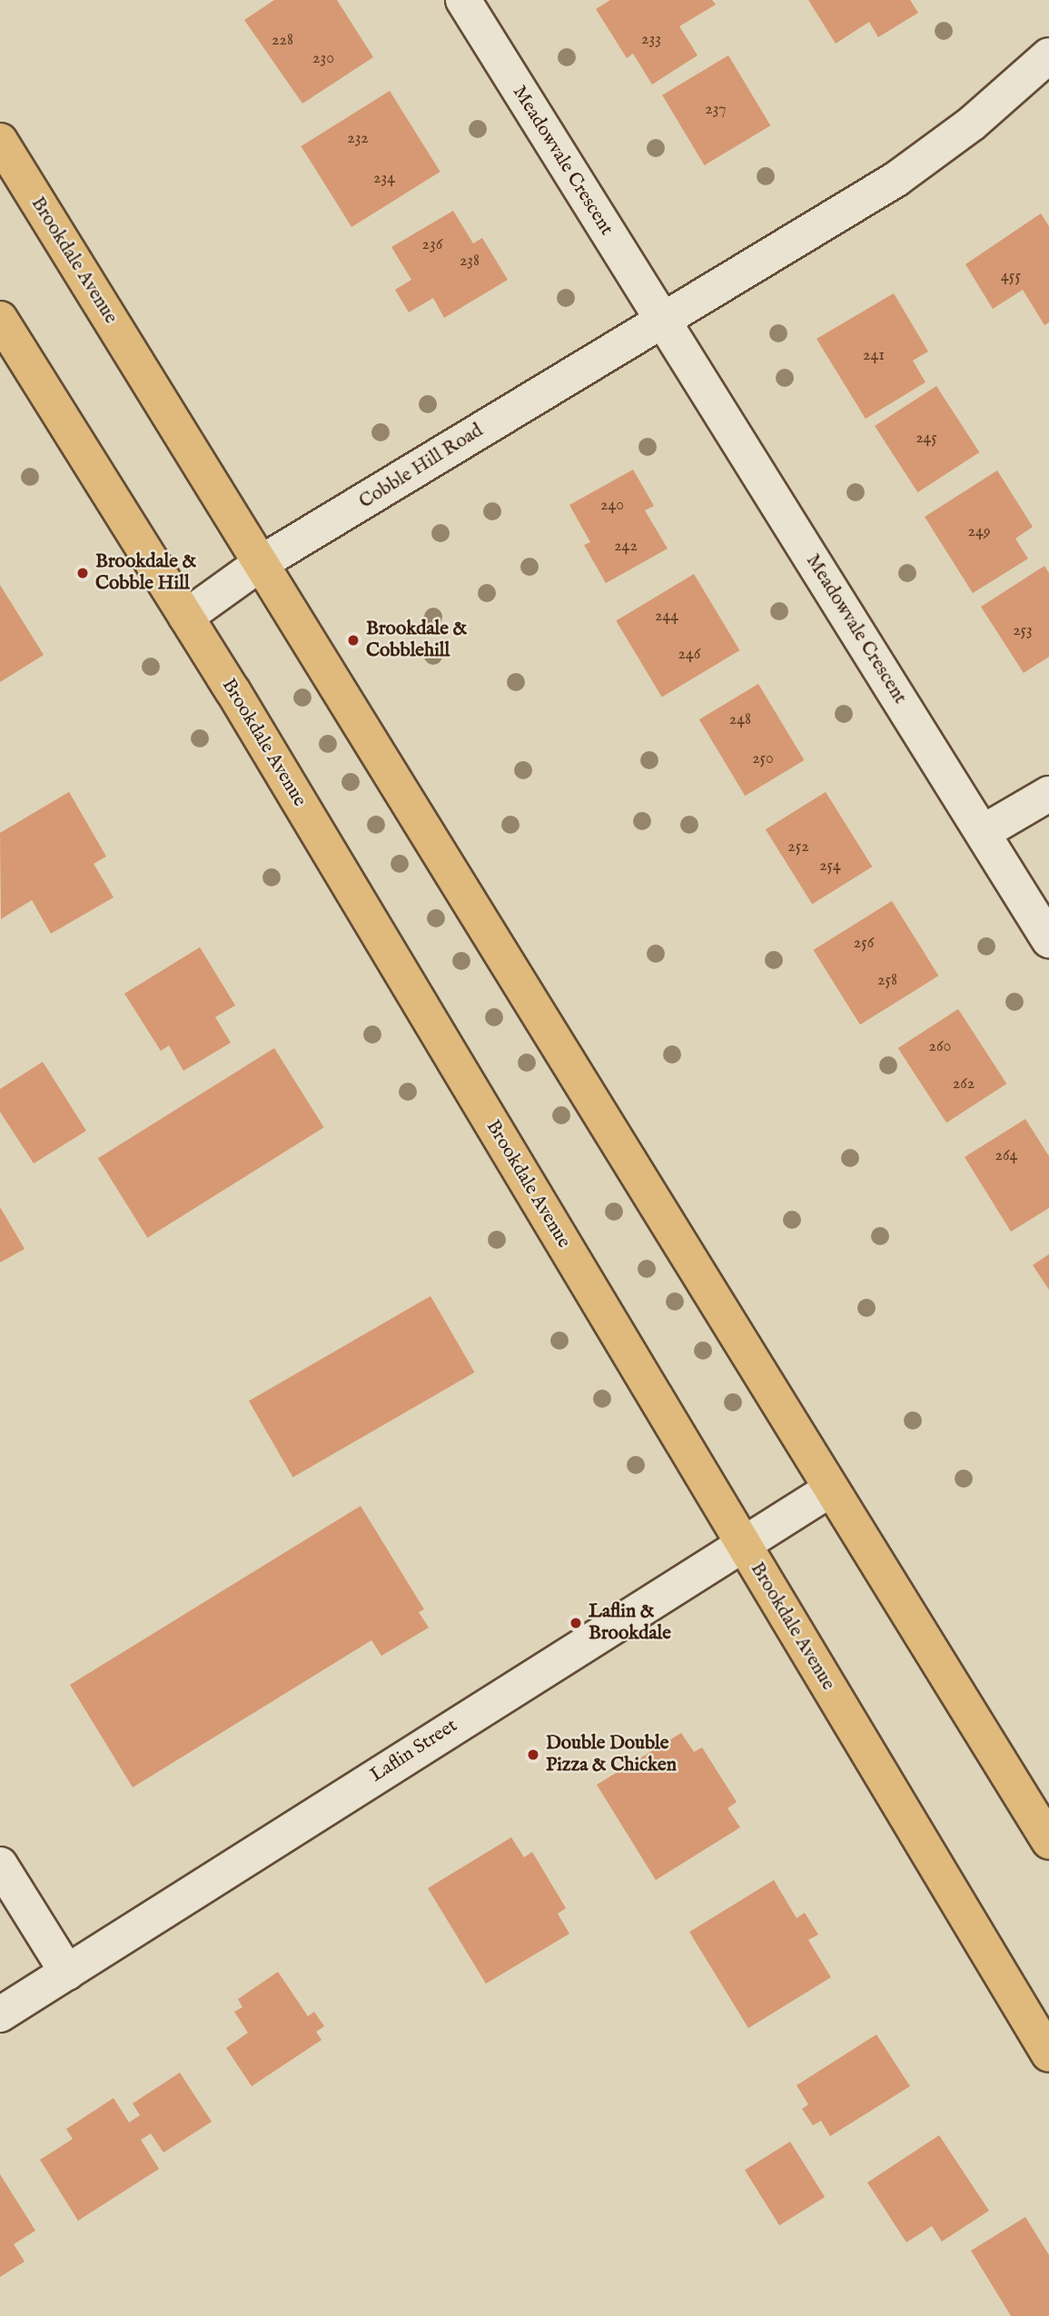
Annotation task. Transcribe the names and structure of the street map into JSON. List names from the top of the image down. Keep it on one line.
{"streets":{"main road":["Brookdale Avenue"],"street":["Meadowvale Crescent","Cobble Hill Road","Laflin Street"]},"crossings":[["Meadowvale Crescent","Cobble Hill Road"],["Brookdale Avenue","Cobble Hill Road"],["Brookdale Avenue","Laflin Street"]],"places":["Brookdale & Cobble Hill","Brookdale & Cobblehill","Laflin & Brookdale","Double Double Pizza & Chicken"],"house_numbers":["233","228","230","237","232","234","236","238","455","241","245","240","249","242","244","253","246","248","250","252","254","256","258","260","262","264"]}
